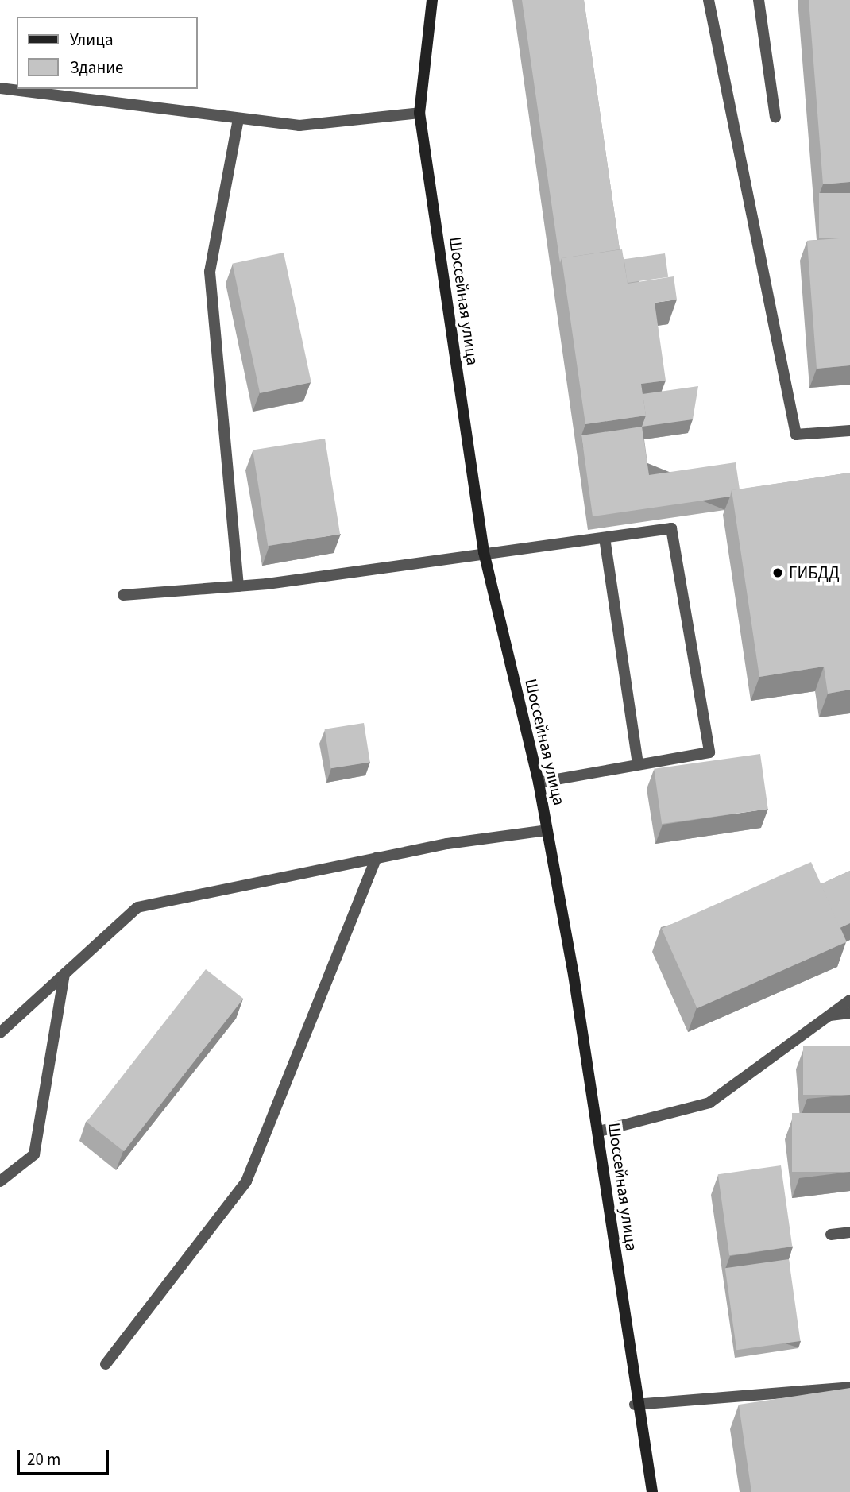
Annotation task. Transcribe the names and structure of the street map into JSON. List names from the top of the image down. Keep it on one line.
{"streets":{"main road":["Шоссейная улица"]},"places":["ГИБДД"],"legend":["Улица","Здание"],"scale_bar":"20 m"}
